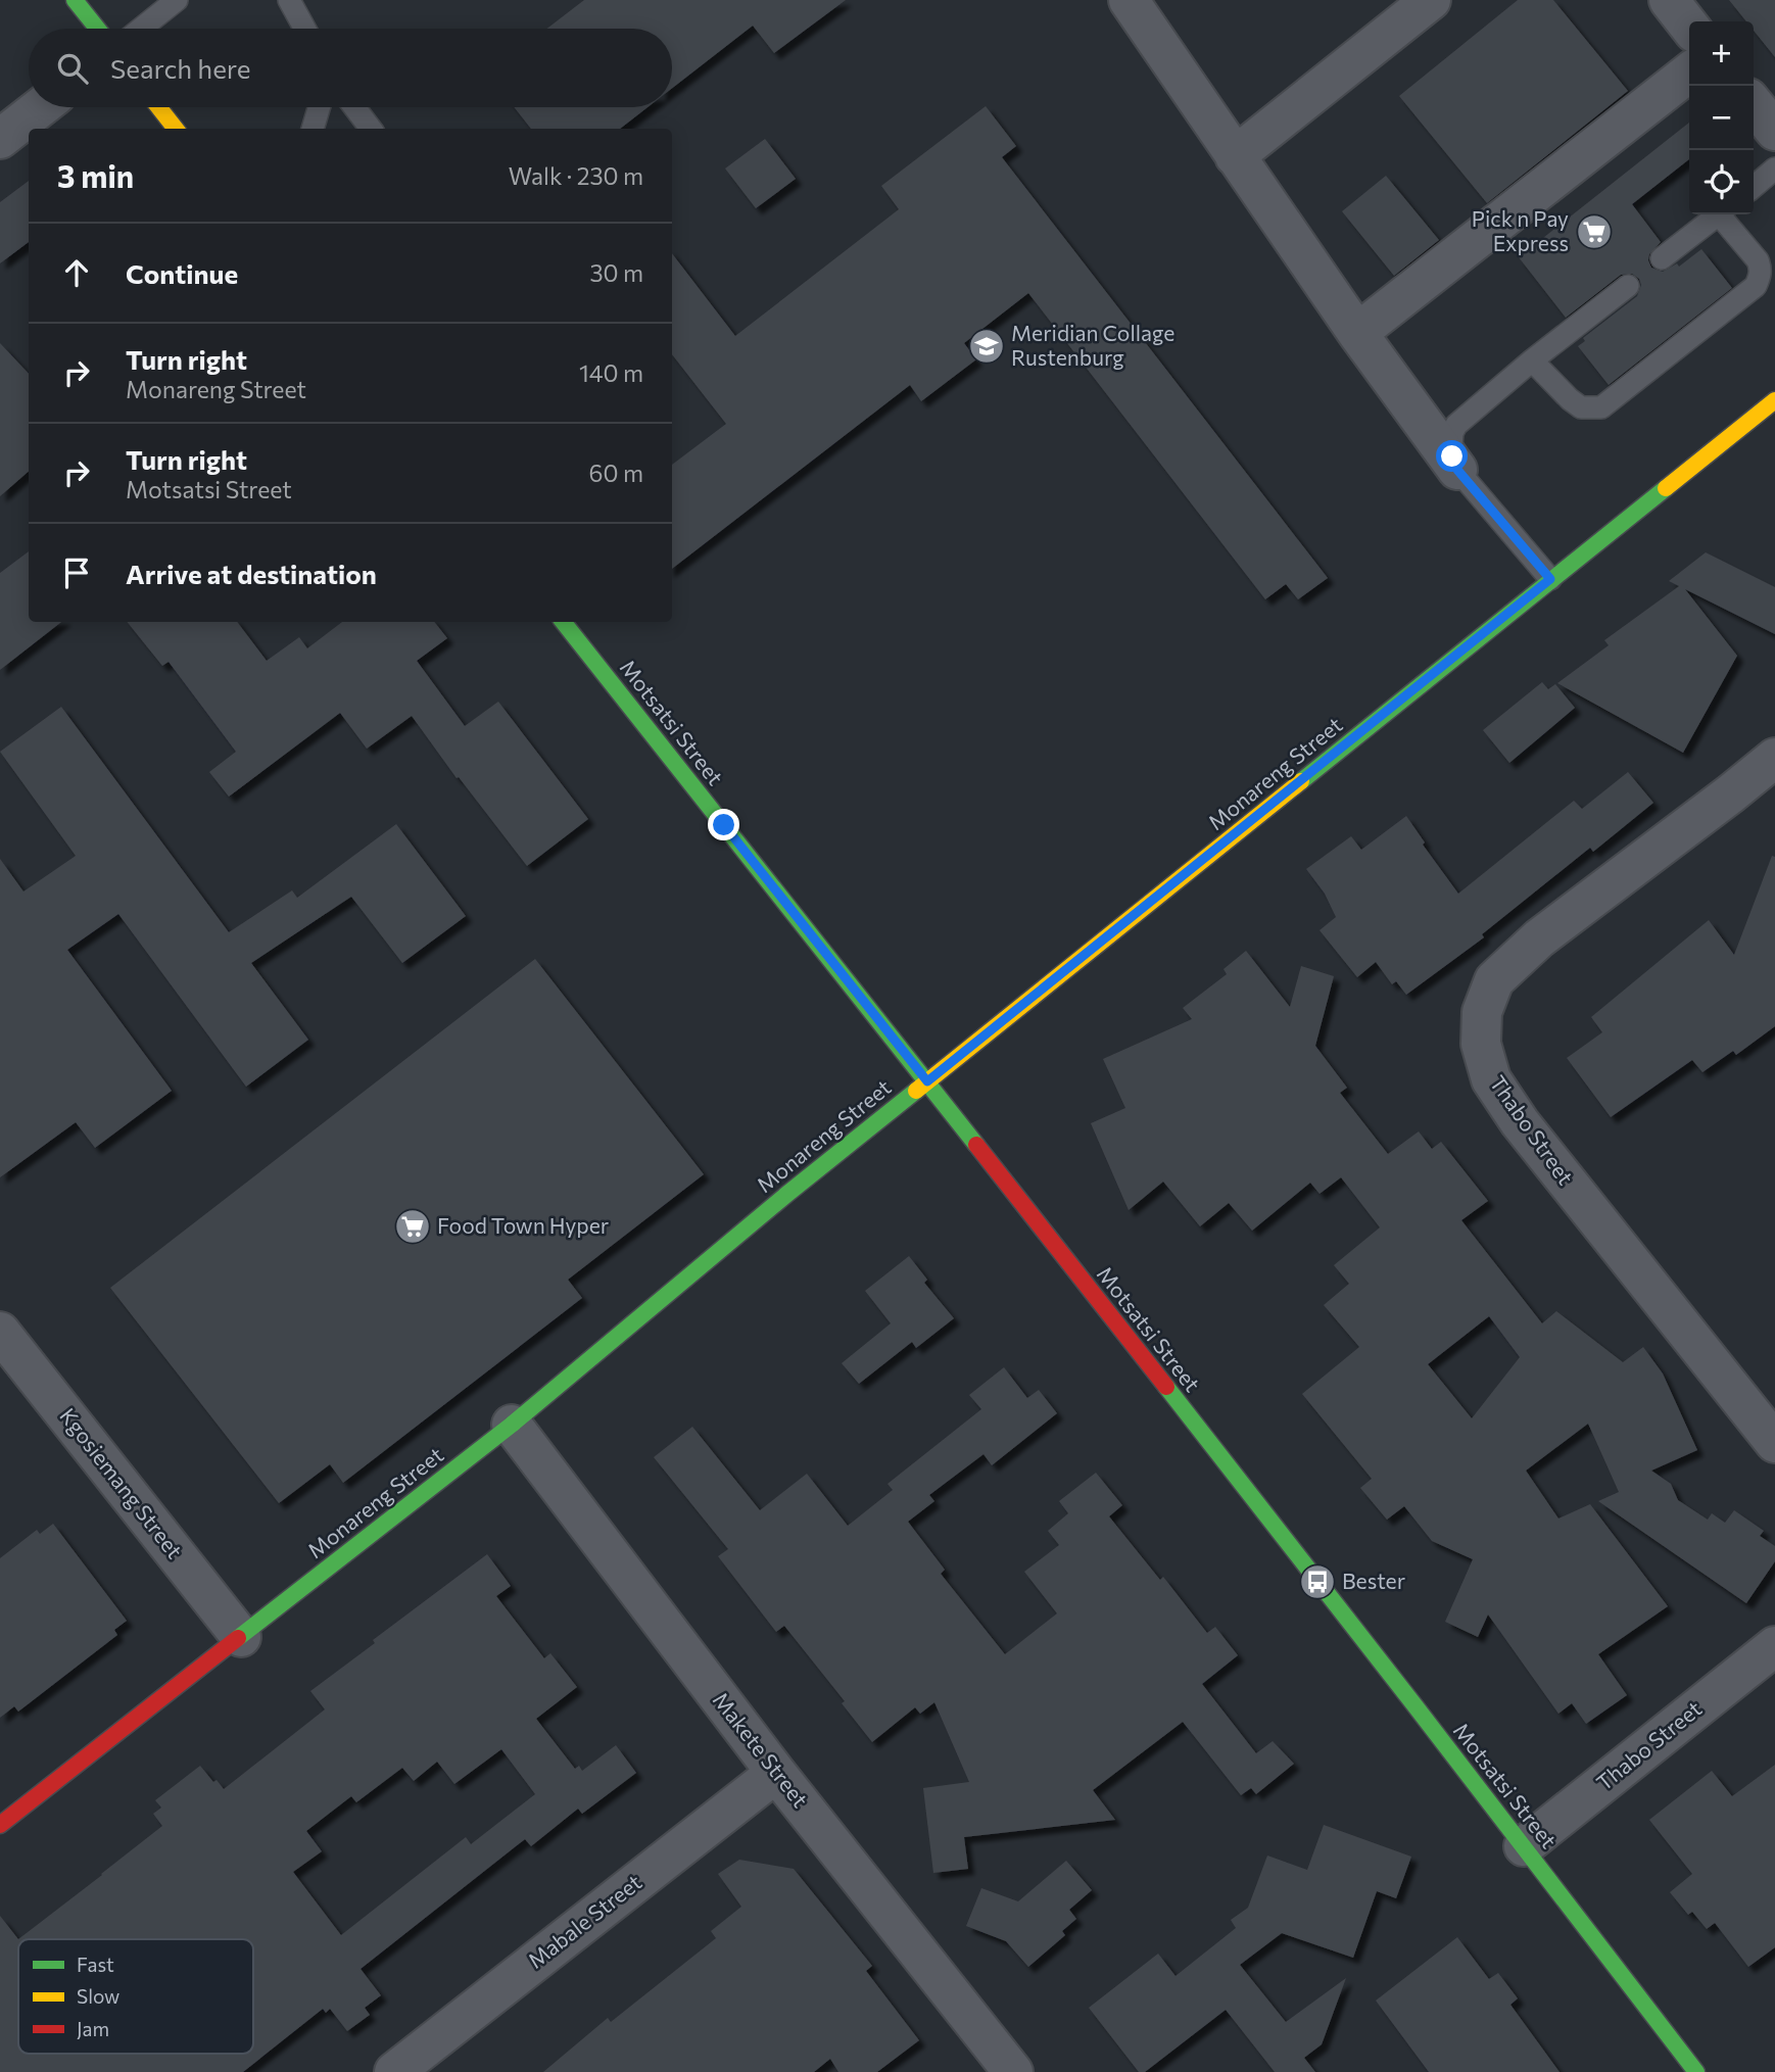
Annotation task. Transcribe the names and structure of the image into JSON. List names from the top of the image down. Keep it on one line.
{"streets":{"street":["Motsatsi Street","Monareng Street","Thabo Street","Kgosiemang Street","Makete Street","Mabale Street"]},"crossings":[["Motsatsi Street","Monareng Street"],["Motsatsi Street","Thabo Street"],["Monareng Street","Kgosiemang Street"],["Monareng Street","Makete Street"],["Makete Street","Mabale Street"]],"places":{"supermarket":["Pick n Pay Express","Food Town Hyper"],"school or university":["Meridian Collage Rustenburg"],"bus stop":["Bester"]},"legend":["Fast","Slow","Jam"],"page":{"map_buttons":["+","−"],"search":"Search here","heading":["3 min","Walk · 230 m"],"list":[["Continue","30 m"],["Turn right","Monareng Street","140 m"],["Turn right","Motsatsi Street","60 m"],"Arrive at destination"]}}
